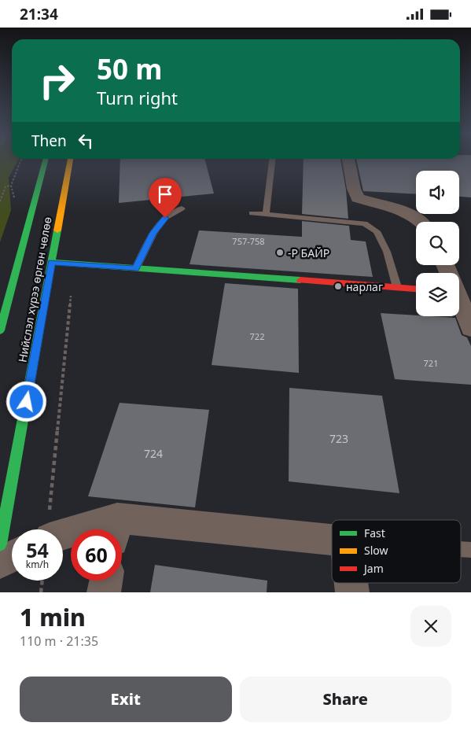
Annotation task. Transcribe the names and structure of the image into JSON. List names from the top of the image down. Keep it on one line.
{"streets":{"main road":["Нийслэл хүрээ өргөн чөлөө"]},"places":["-Р БАЙР","нарлаг"],"house_numbers":["757-758","722","721","723","724"],"legend":["Fast","Slow","Jam"],"page":{"status":"21:34","turn":["50 m","Turn right"],"then":"Then","speed":"54 km/h","limit":"60","heading":["1 min","110 m · 21:35"],"buttons":["Exit","Share"]}}
